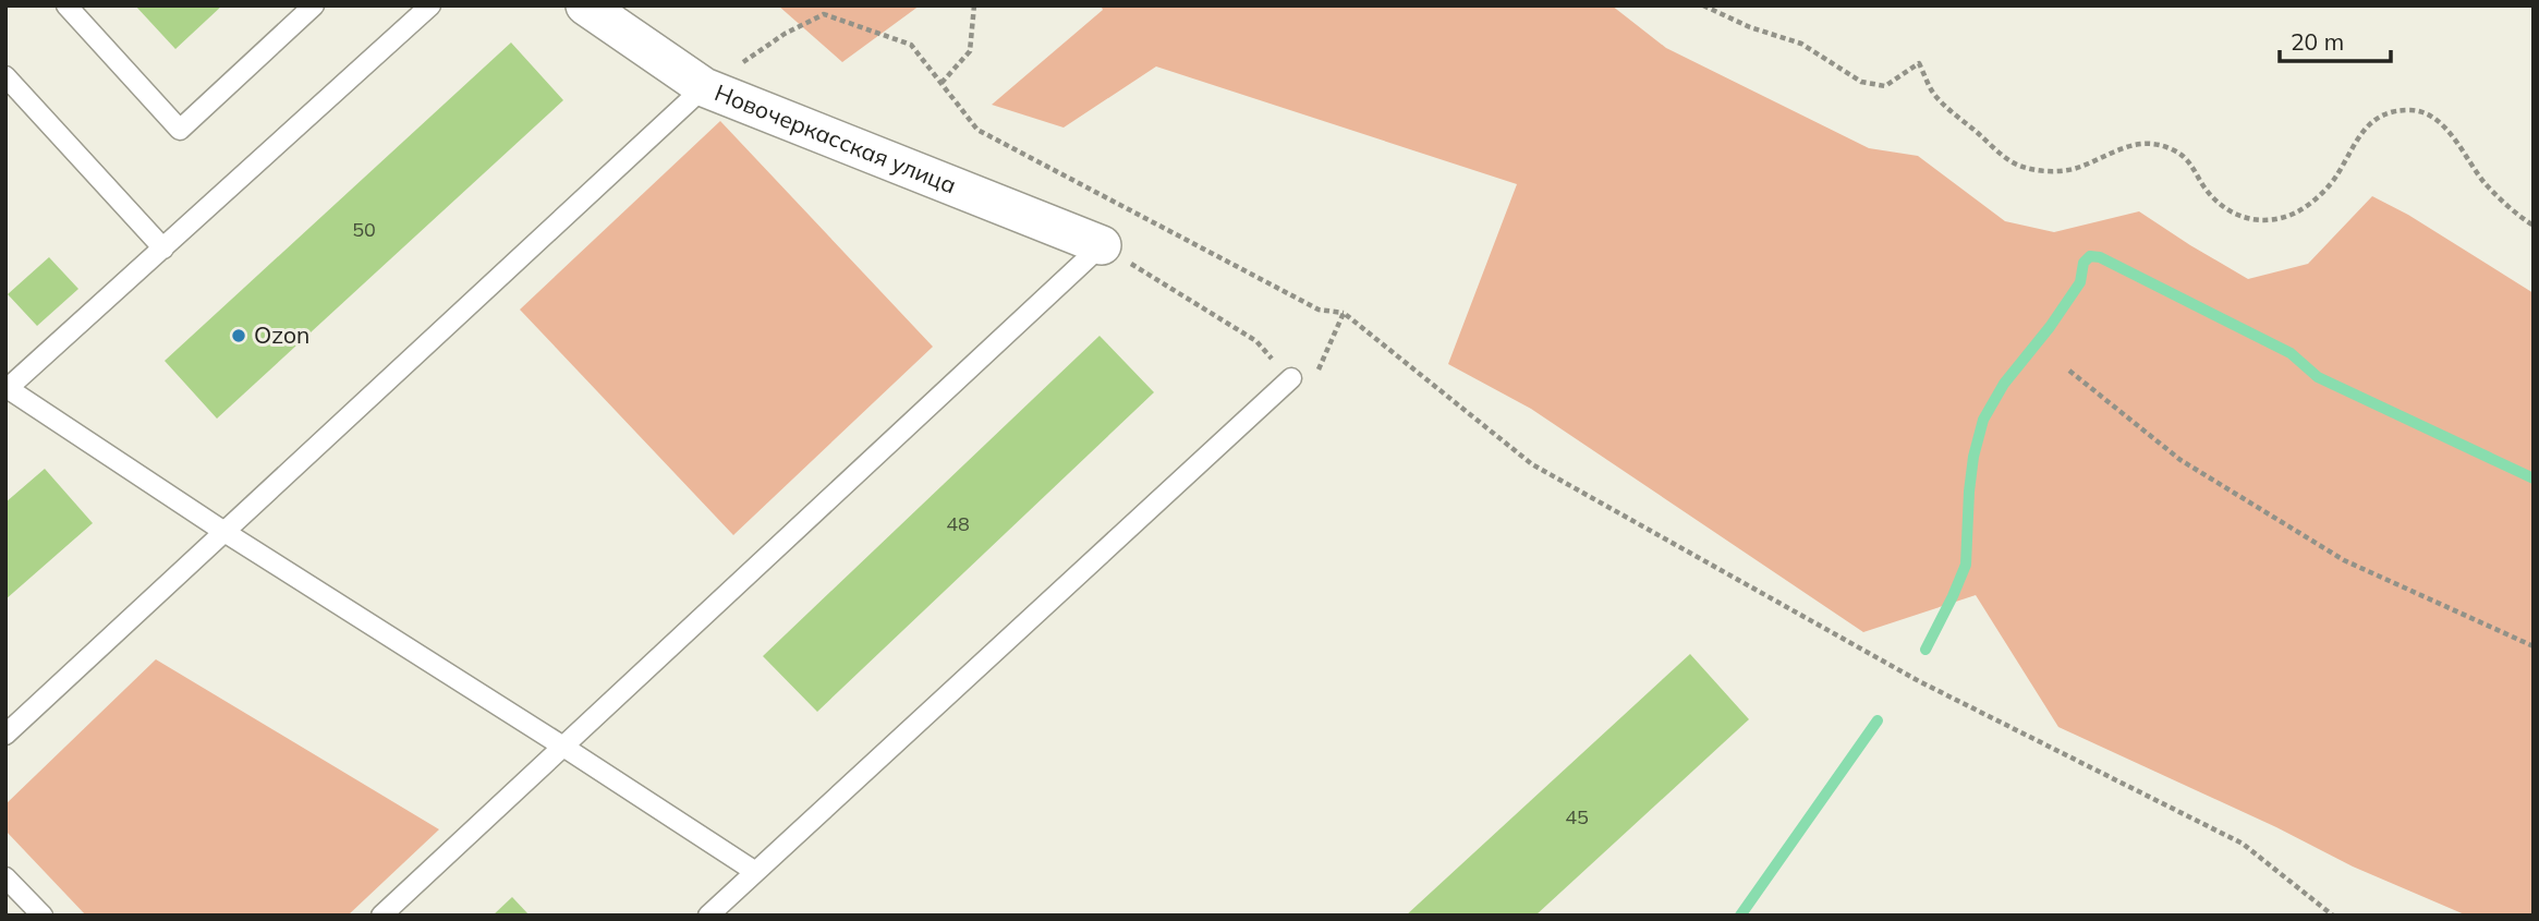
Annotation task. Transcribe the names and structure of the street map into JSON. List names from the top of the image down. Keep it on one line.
{"streets":{"street":["Новочеркасская улица"]},"places":["Ozon"],"house_numbers":["50","48","45"],"scale_bar":"20 m"}
